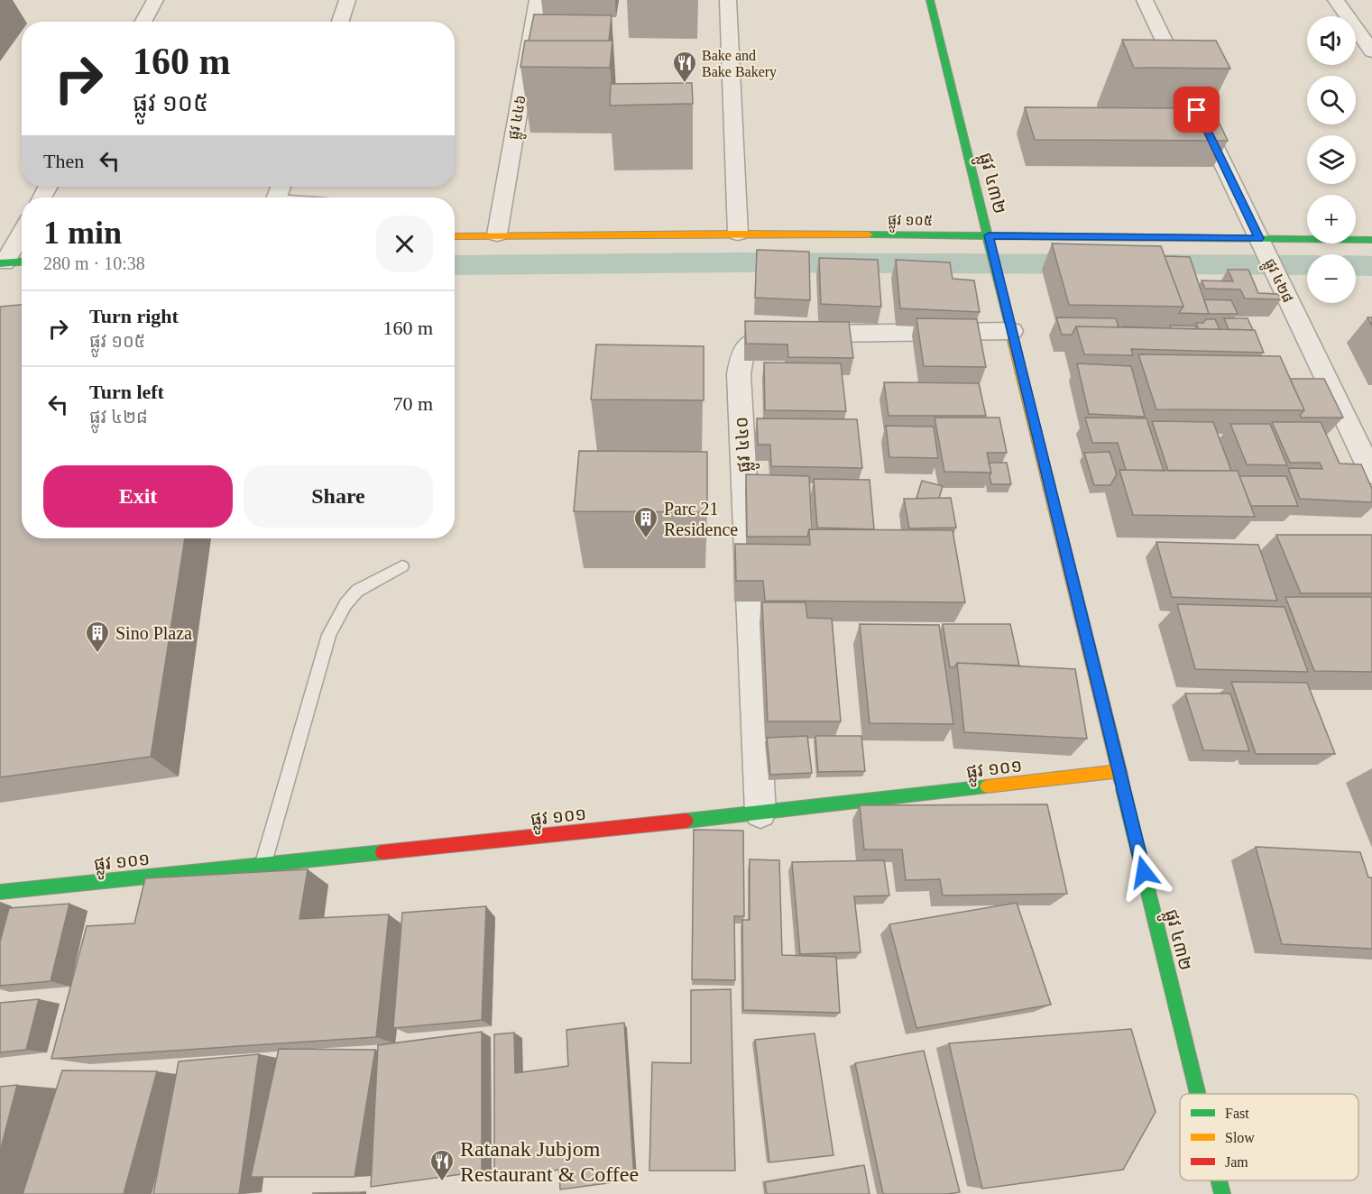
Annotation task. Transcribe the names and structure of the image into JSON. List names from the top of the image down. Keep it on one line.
{"streets":{"street":["ផ្លូវ ៤៤៦","ផ្លូវ ៤៣២","ផ្លូវ ១០៥","ផ្លូវ ៤២៨","ផ្លូវ ៤៤០","ផ្លូវ ១០១"]},"crossings":[["ផ្លូវ ៤៤៦","ផ្លូវ ១០៥"],["ផ្លូវ ៤៣២","ផ្លូវ ១០៥"],["ផ្លូវ ៤៣២","ផ្លូវ ៤៤០"],["ផ្លូវ ៤៣២","ផ្លូវ ១០១"],["ផ្លូវ ១០៥","ផ្លូវ ៤២៨"],["ផ្លូវ ៤៤០","ផ្លូវ ១០១"]],"places":{"restaurant":["Bake and Bake Bakery","Ratanak Jubjom Restaurant & Coffee"],"building":["Parc 21 Residence","Sino Plaza"]},"legend":["Fast","Slow","Jam"],"page":{"map_buttons":["+","−"],"turn":["160 m","ផ្លូវ ១០៥"],"then":"Then","heading":["1 min","280 m · 10:38"],"list":[{"name":"Turn right","note":"ផ្លូវ ១០៥","value":"160 m"},{"name":"Turn left","note":"ផ្លូវ ៤២៨","value":"70 m"}],"buttons":["Exit","Share"]}}
